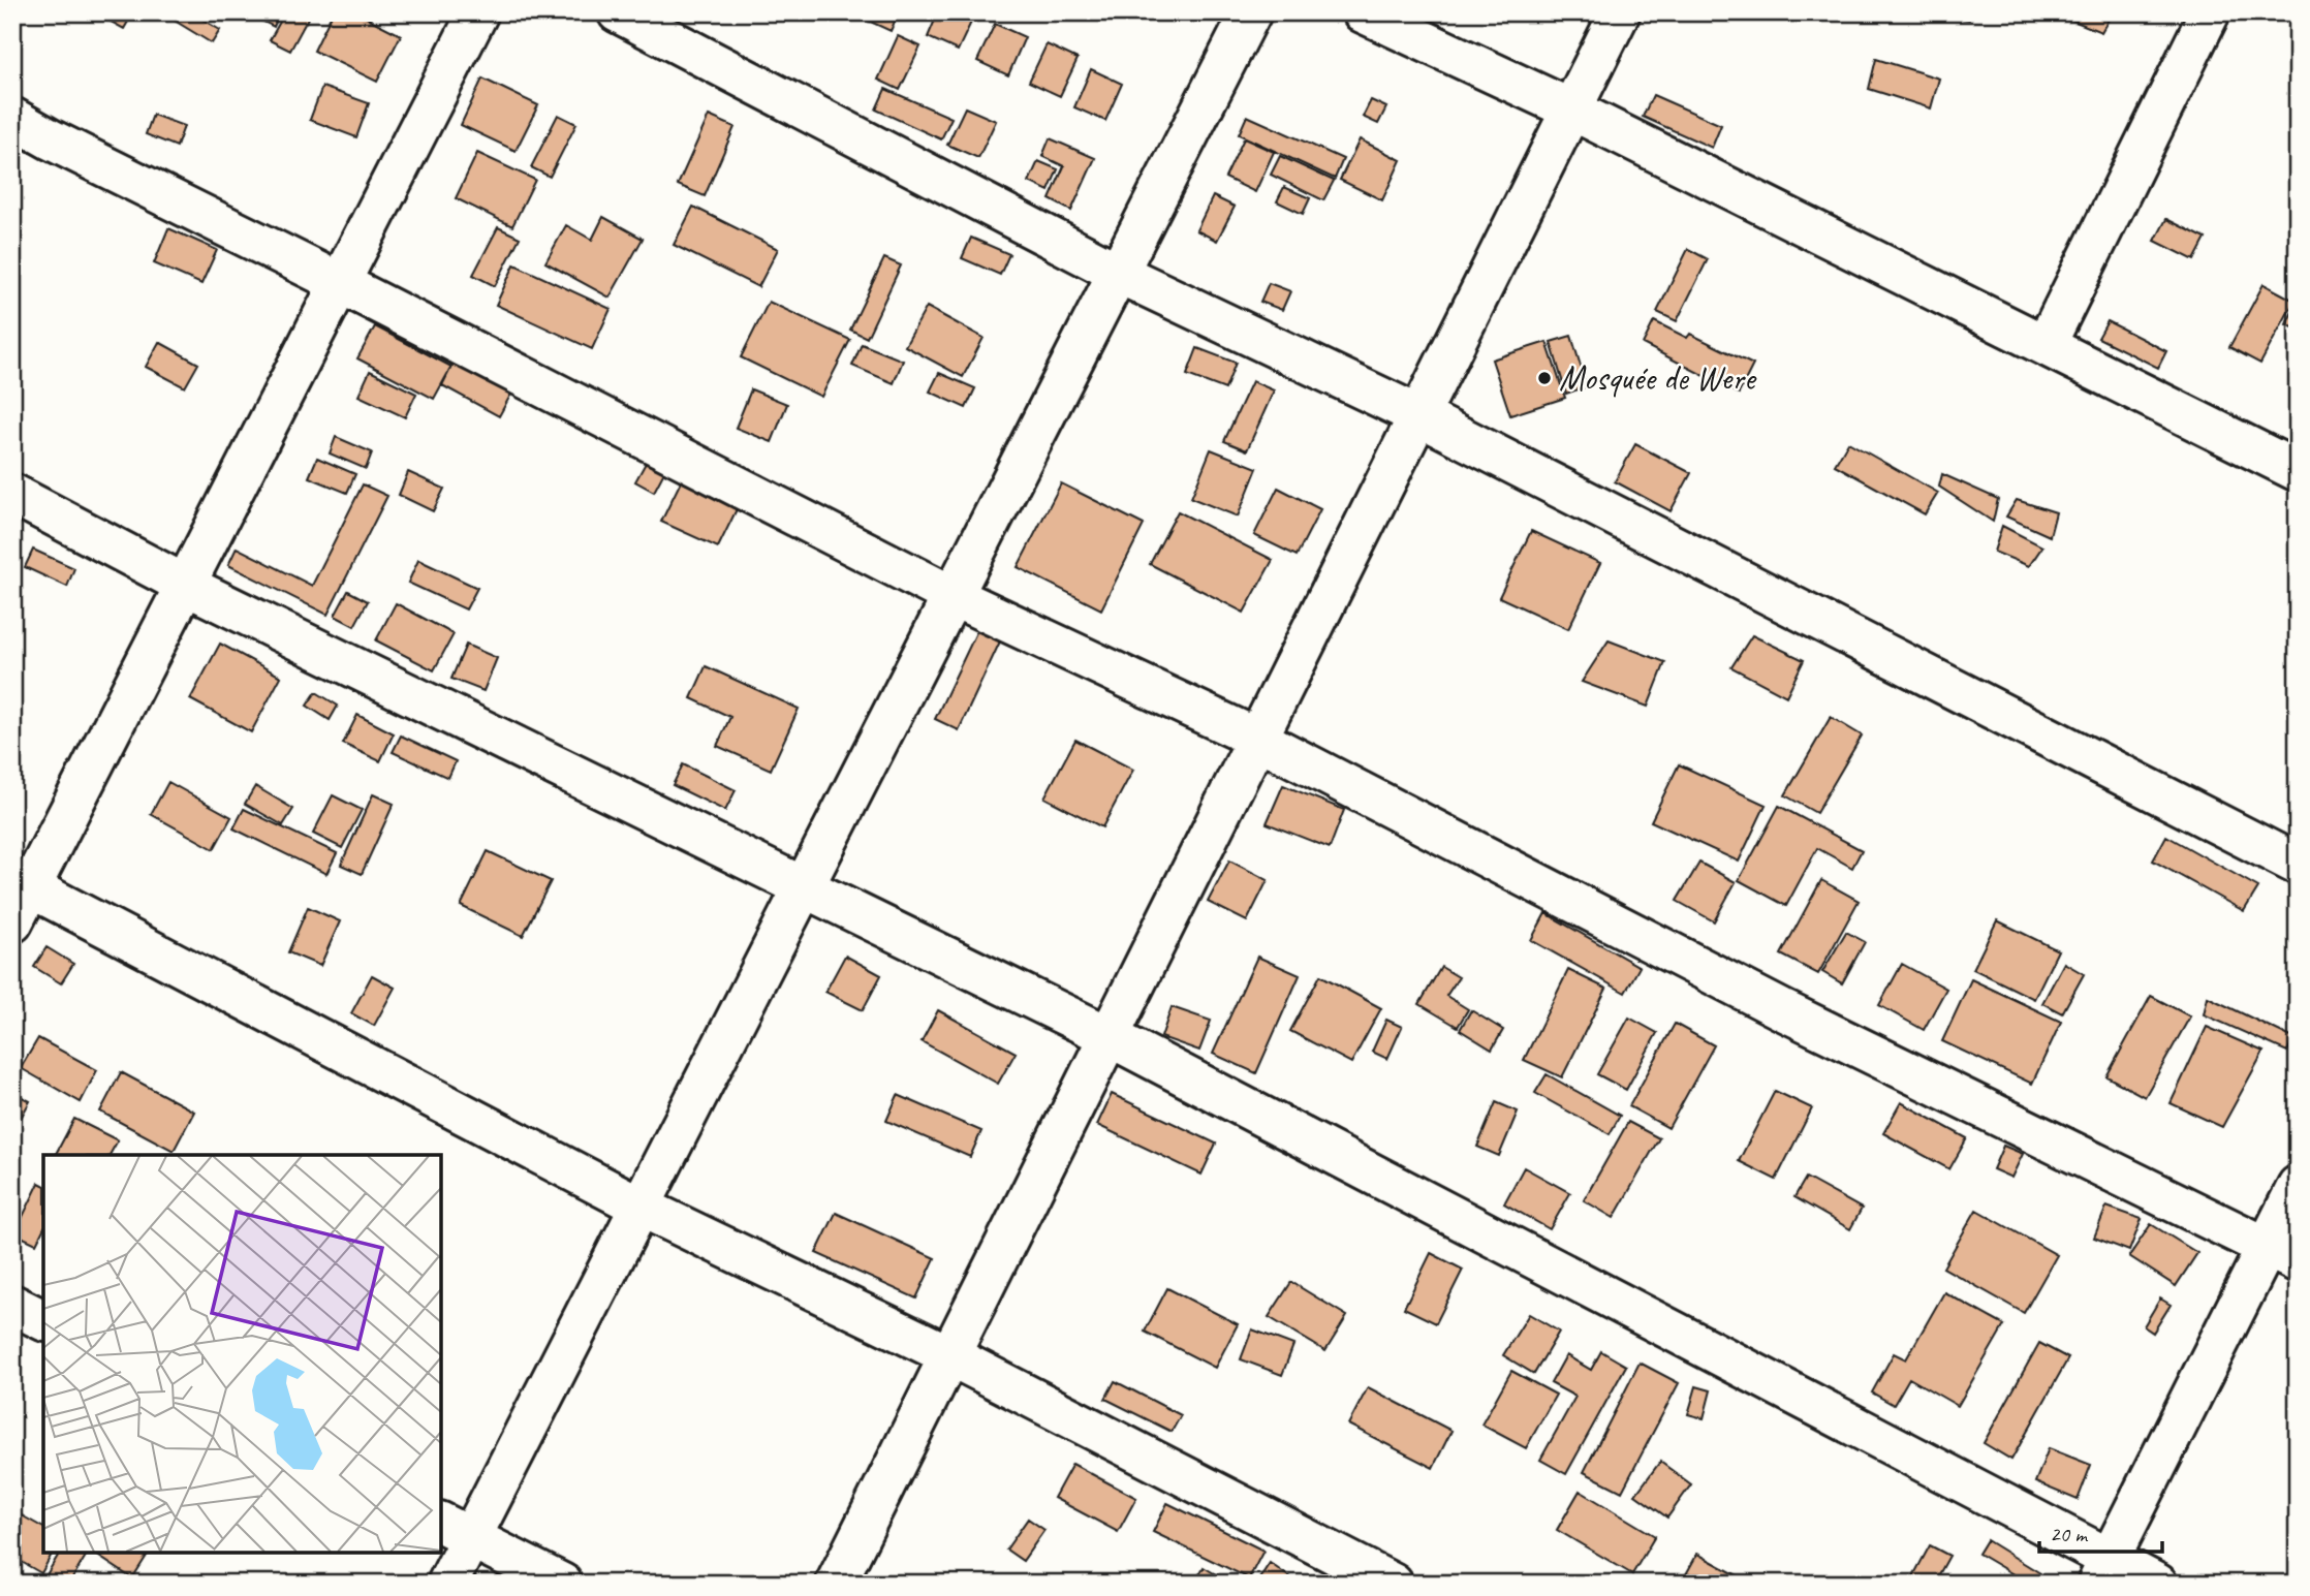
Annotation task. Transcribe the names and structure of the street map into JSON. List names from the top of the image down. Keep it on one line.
{"places":["Mosquée de Were"],"scale_bar":"20 m"}
